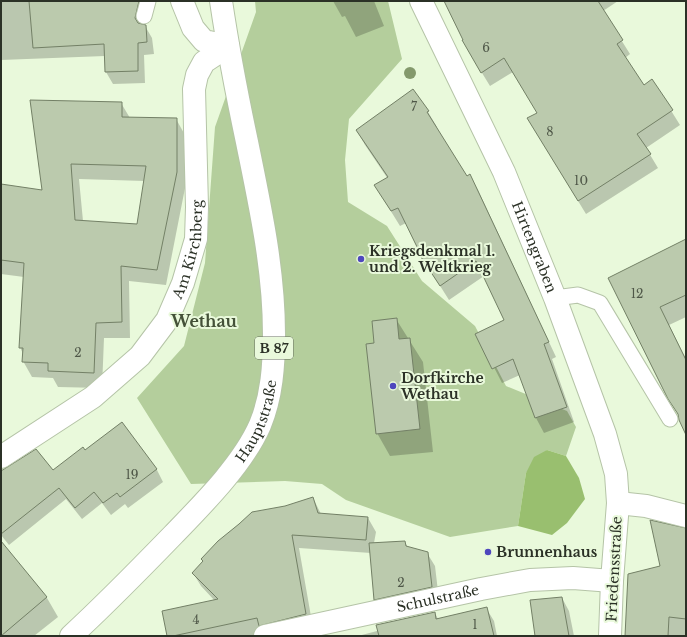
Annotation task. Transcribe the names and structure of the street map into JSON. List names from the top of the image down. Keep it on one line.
{"streets":{"street":["Hirtengraben","Am Kirchberg","B 87","Hauptstraße","Friedensstraße","Schulstraße"]},"crossings":[["Hirtengraben","Friedensstraße"],["Am Kirchberg","Hauptstraße"],["Friedensstraße","Schulstraße"]],"districts":["Wethau"],"places":["Kriegsdenkmal 1. und 2. Weltkrieg","Dorfkirche Wethau","Brunnenhaus"],"house_numbers":["6","7","8","10","12","2","19","2","4","1"]}
